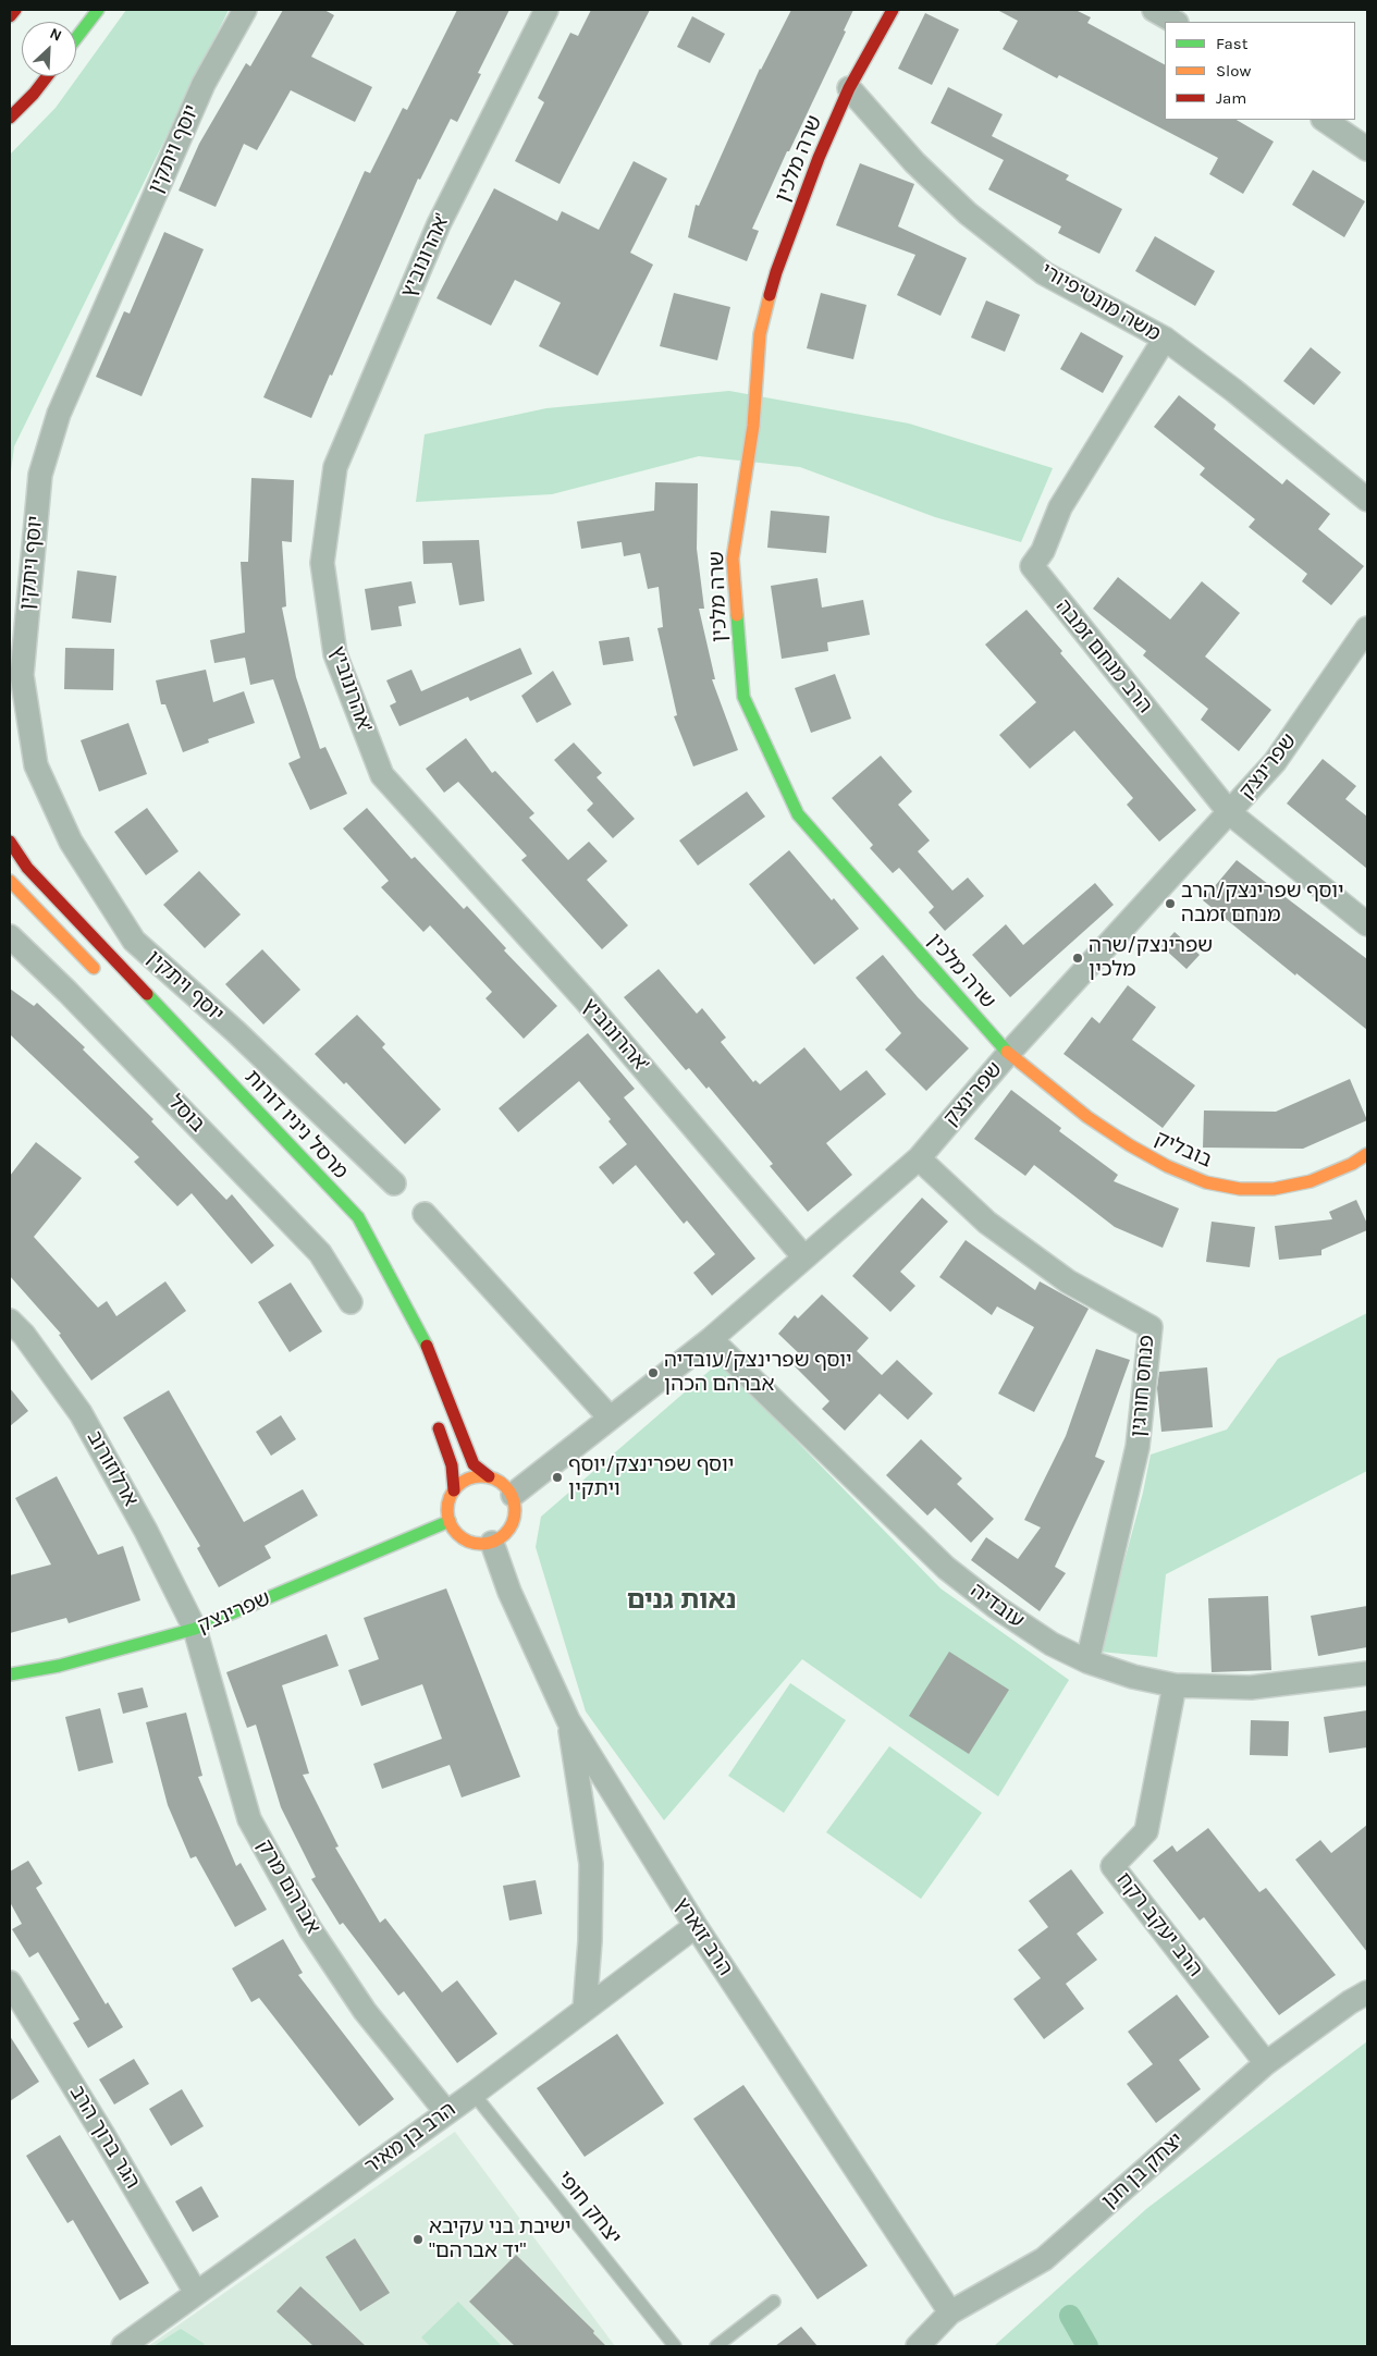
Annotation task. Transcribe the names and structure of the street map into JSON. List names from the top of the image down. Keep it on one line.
{"streets":{"street":["יוסף ויתקין","שרה מלכין","אהרונוביץ'","משה מונטיפיורי","הרב מנחם זמבה","שפרינצק","בוסל","מרסל ניניו דורות","בובליק","פנחס חורגין","ארלוזורוב","עובדיה","אברהם מרק","הרב יעקב רקח","הרב זוארץ","הגר ברוך הרב","הרב בן מאיר","יצחק בן חנן"],"lane":["יצחק חופי"]},"crossings":[["שרה מלכין","משה מונטיפיורי"],["שרה מלכין","שפרינצק"],["שרה מלכין","בובליק"],["אהרונוביץ'","שפרינצק"],["משה מונטיפיורי","הרב מנחם זמבה"],["הרב מנחם זמבה","שפרינצק"],["שפרינצק","מרסל ניניו דורות"],["שפרינצק","בובליק"],["שפרינצק","פנחס חורגין"],["שפרינצק","ארלוזורוב"],["שפרינצק","עובדיה"],["שפרינצק","אברהם מרק"],["שפרינצק","הרב זוארץ"],["מרסל ניניו דורות","הרב זוארץ"],["פנחס חורגין","עובדיה"],["ארלוזורוב","אברהם מרק"],["עובדיה","הרב יעקב רקח"],["אברהם מרק","הרב בן מאיר"],["הרב יעקב רקח","יצחק בן חנן"],["הרב זוארץ","הרב בן מאיר"],["הרב זוארץ","יצחק בן חנן"],["הגר ברוך הרב","הרב בן מאיר"],["הרב בן מאיר","יצחק חופי"]],"districts":["נאות גנים"],"places":["יוסף שפרינצק/הרב מנחם זמבה","שפרינצק/שרה מלכין","יוסף שפרינצק/עובדיה אברהם הכהן","יוסף שפרינצק/יוסף ויתקין","ישיבת בני עקיבא \"יד אברהם\""],"legend":["Fast","Slow","Jam"],"north":"top right"}
